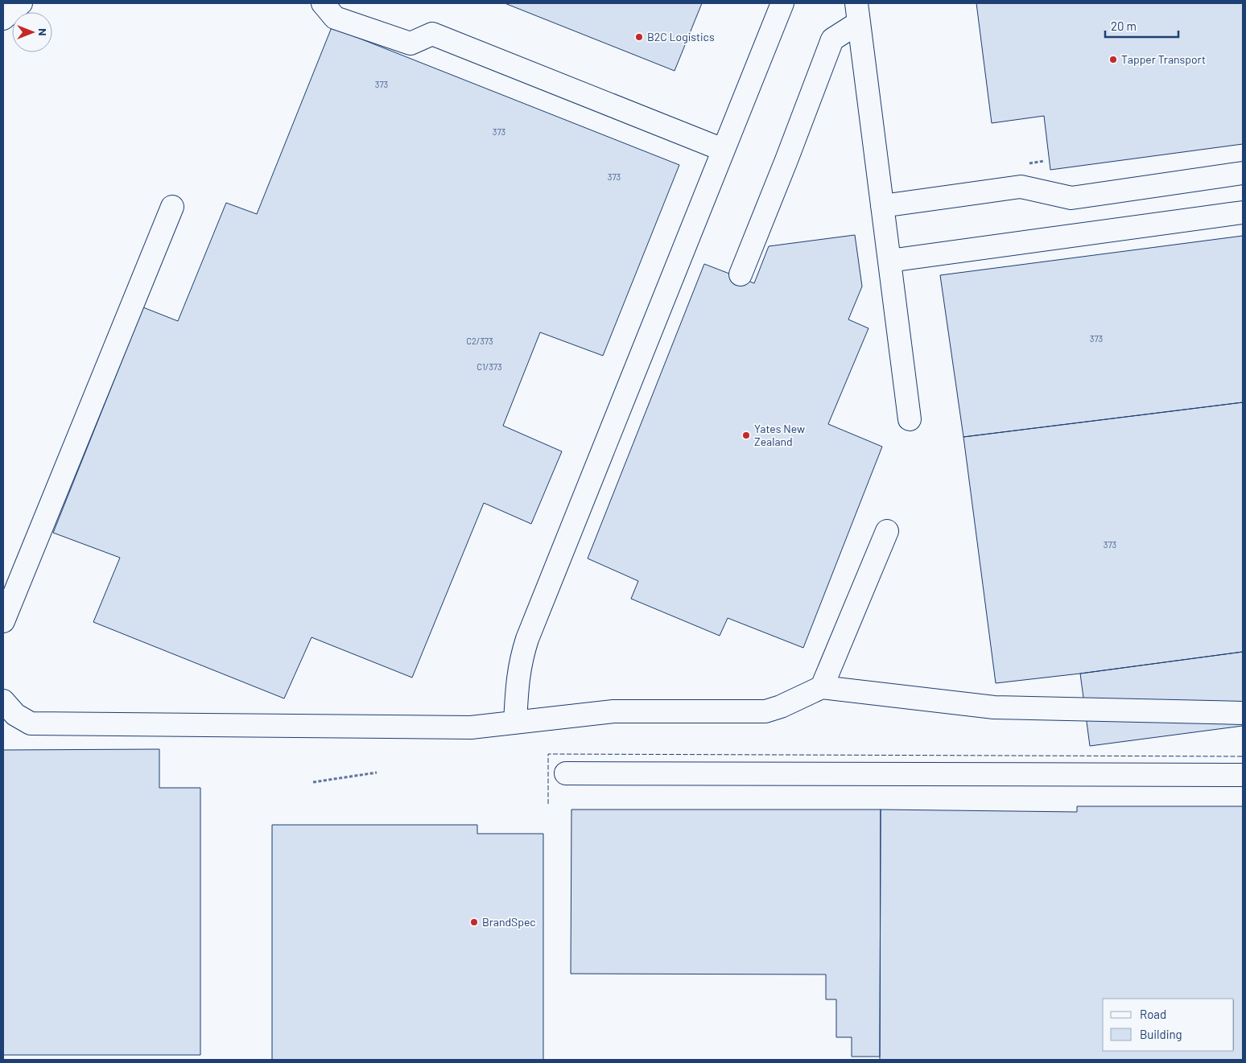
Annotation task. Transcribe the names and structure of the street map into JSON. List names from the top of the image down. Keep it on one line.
{"places":["B2C Logistics","Tapper Transport","Yates New Zealand","BrandSpec"],"house_numbers":["373","373","373","373","C2/373","C1/373","373"],"legend":["Road","Building"],"scale_bar":"20 m","north":"right"}
